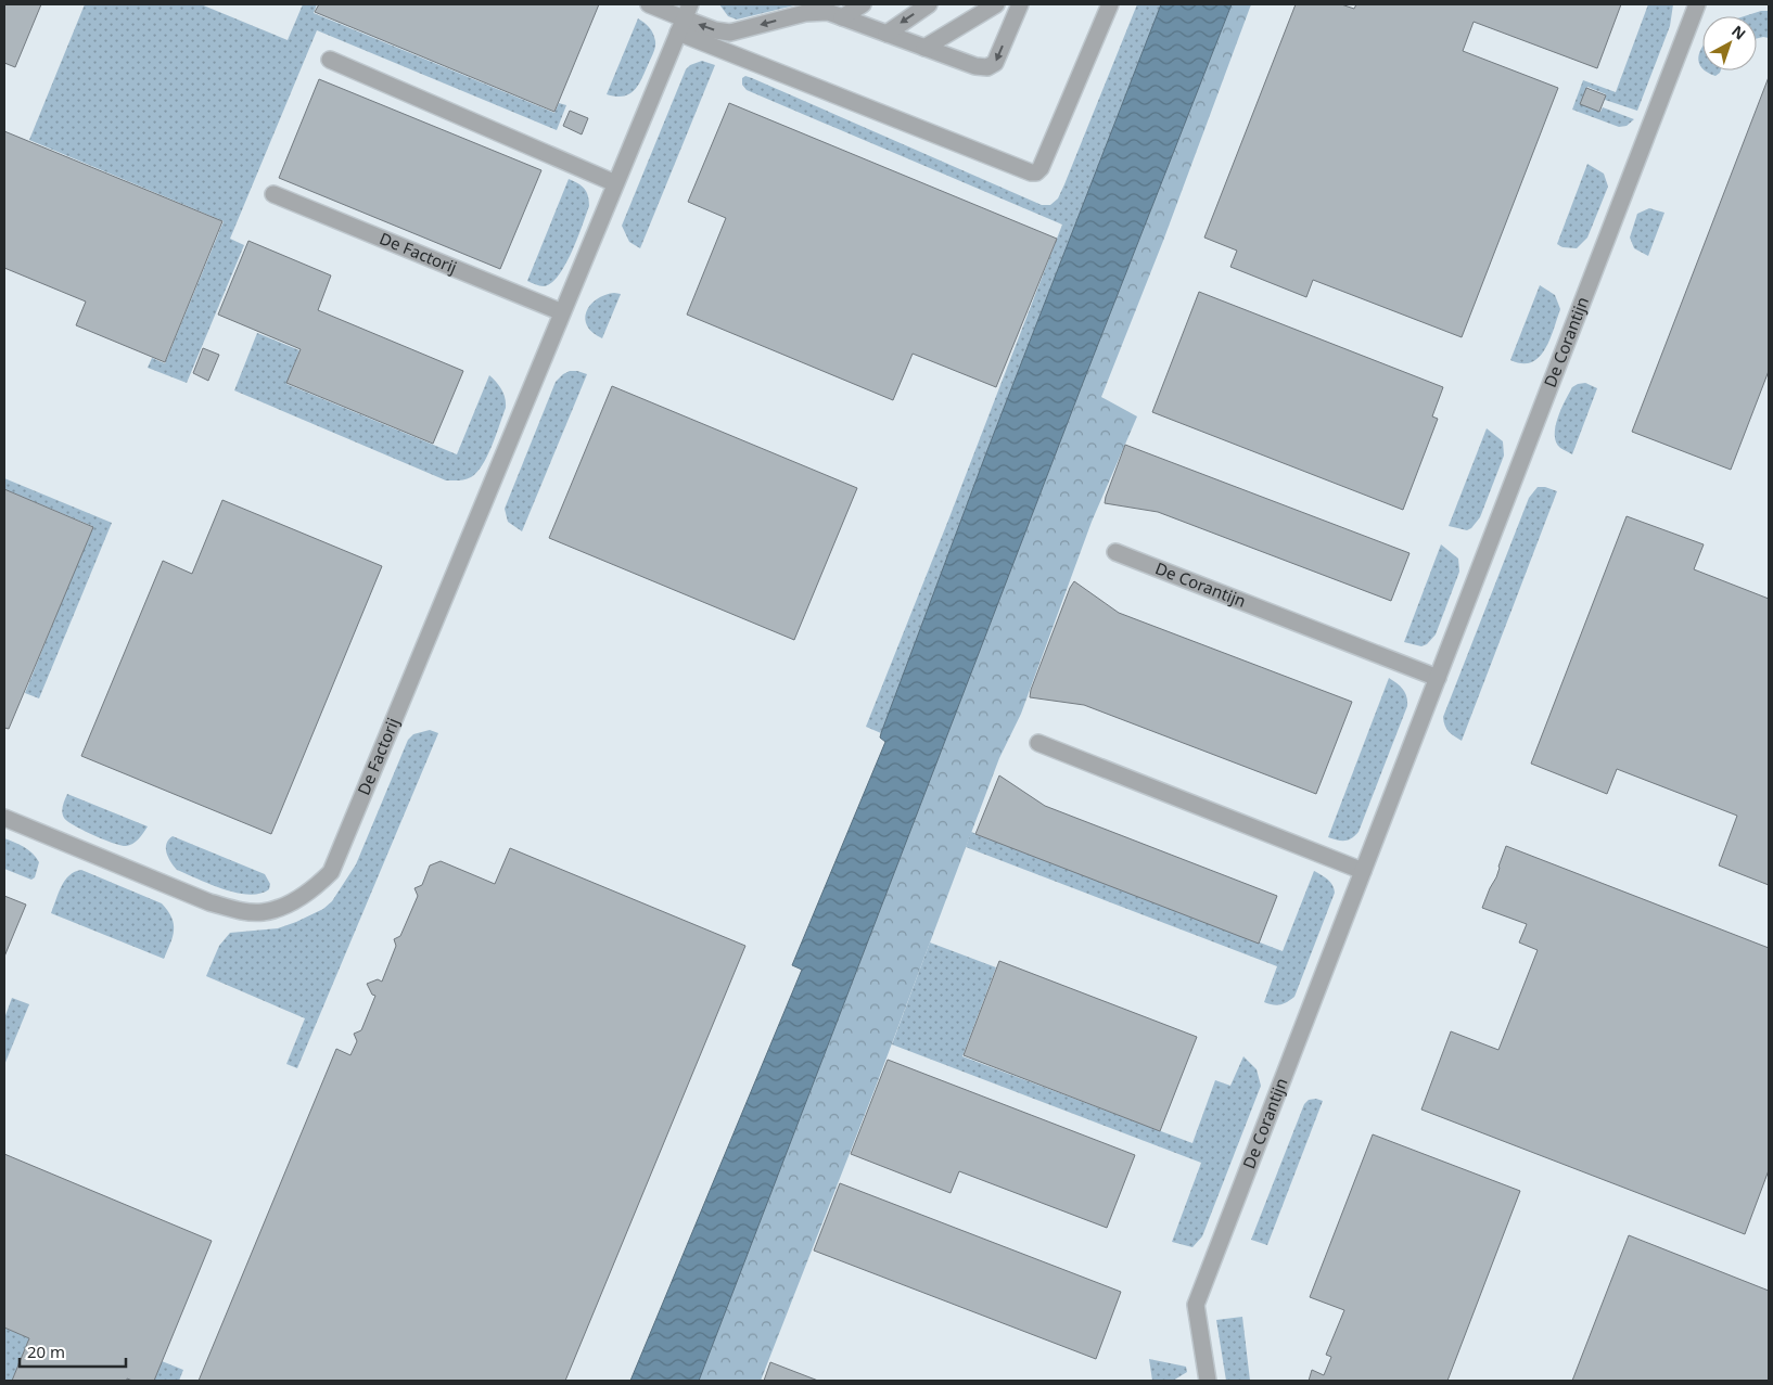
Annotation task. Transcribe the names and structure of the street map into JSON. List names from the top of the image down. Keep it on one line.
{"streets":{"street":["De Factorij","De Corantijn"]},"scale_bar":"20 m","north":"top right"}
